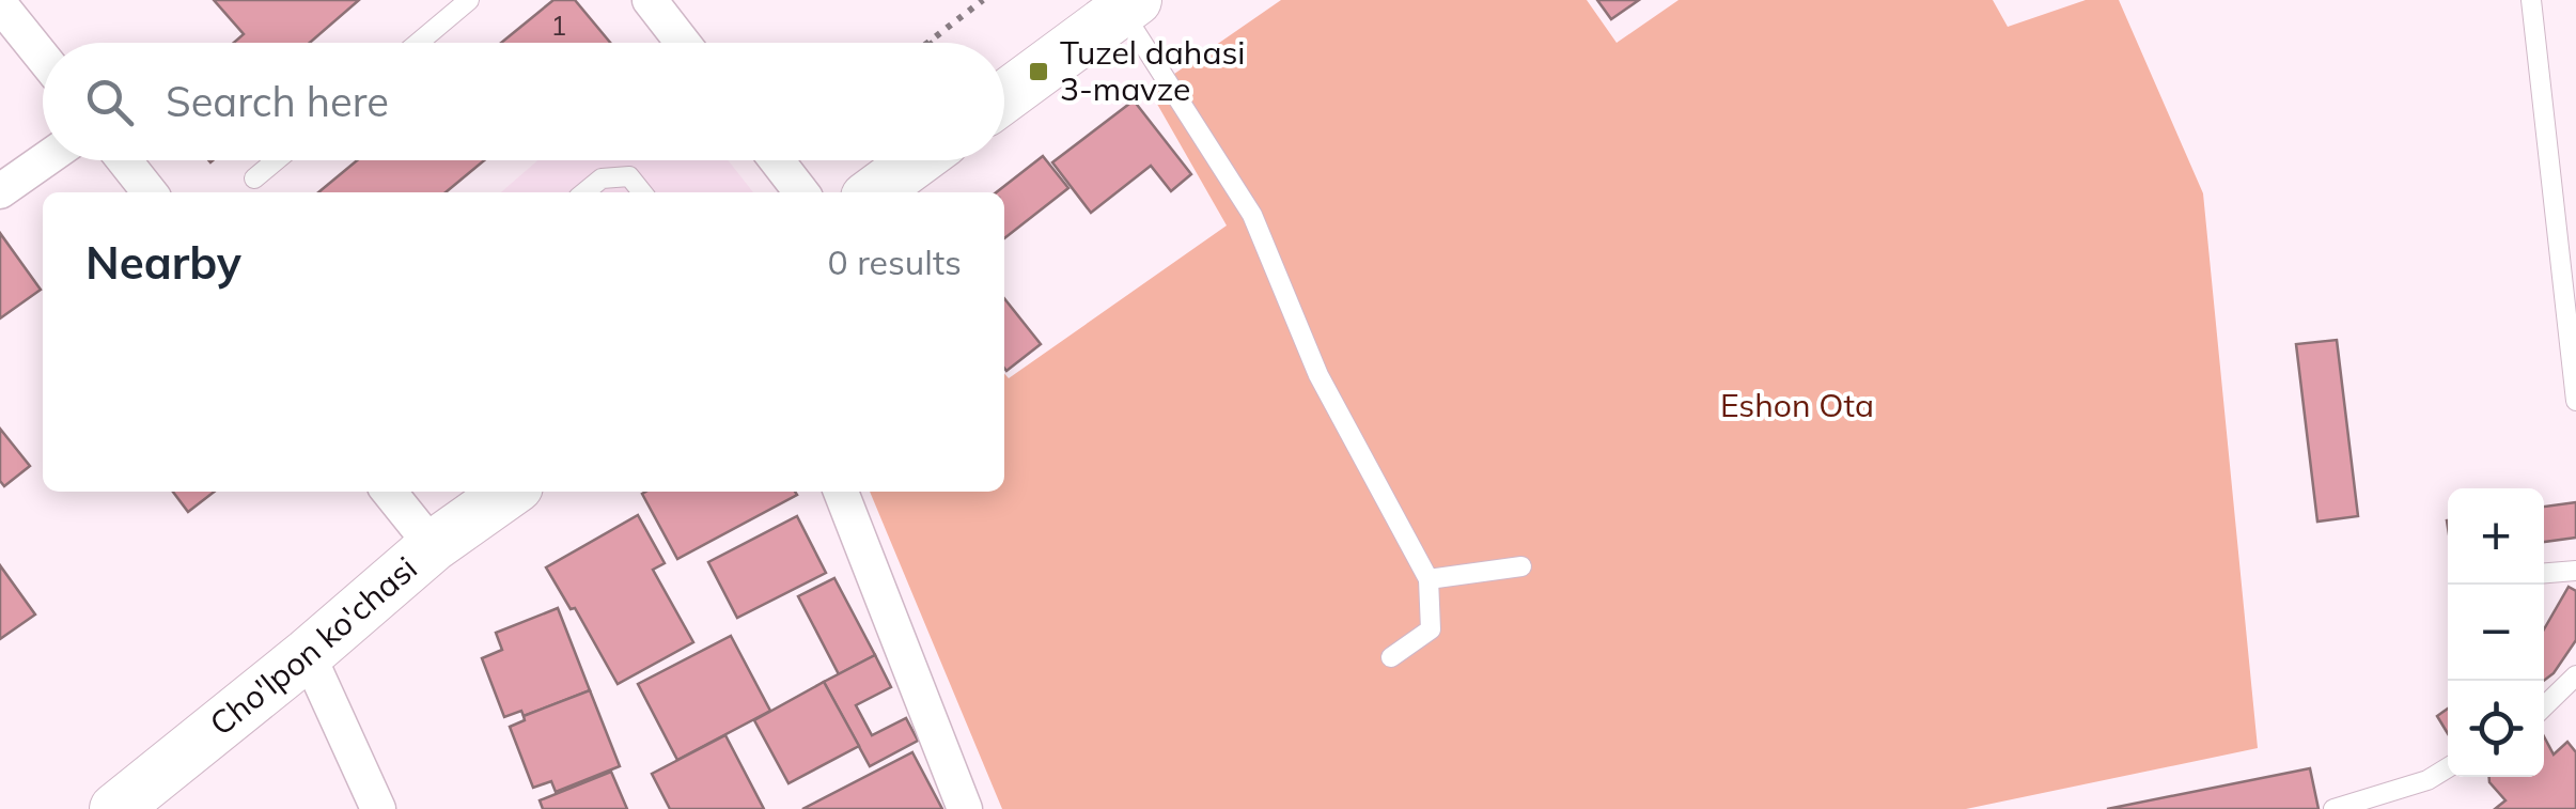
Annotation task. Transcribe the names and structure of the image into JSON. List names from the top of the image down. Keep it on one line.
{"streets":{"main road":["Cho'lpon ko'chasi"]},"parks":["Eshon Ota"],"places":{"transit":["Tuzel dahasi 3-mavze"]},"house_numbers":["1"],"page":{"search":"Search here","heading":["Nearby","0 results"],"map_buttons":["+","−"]}}
